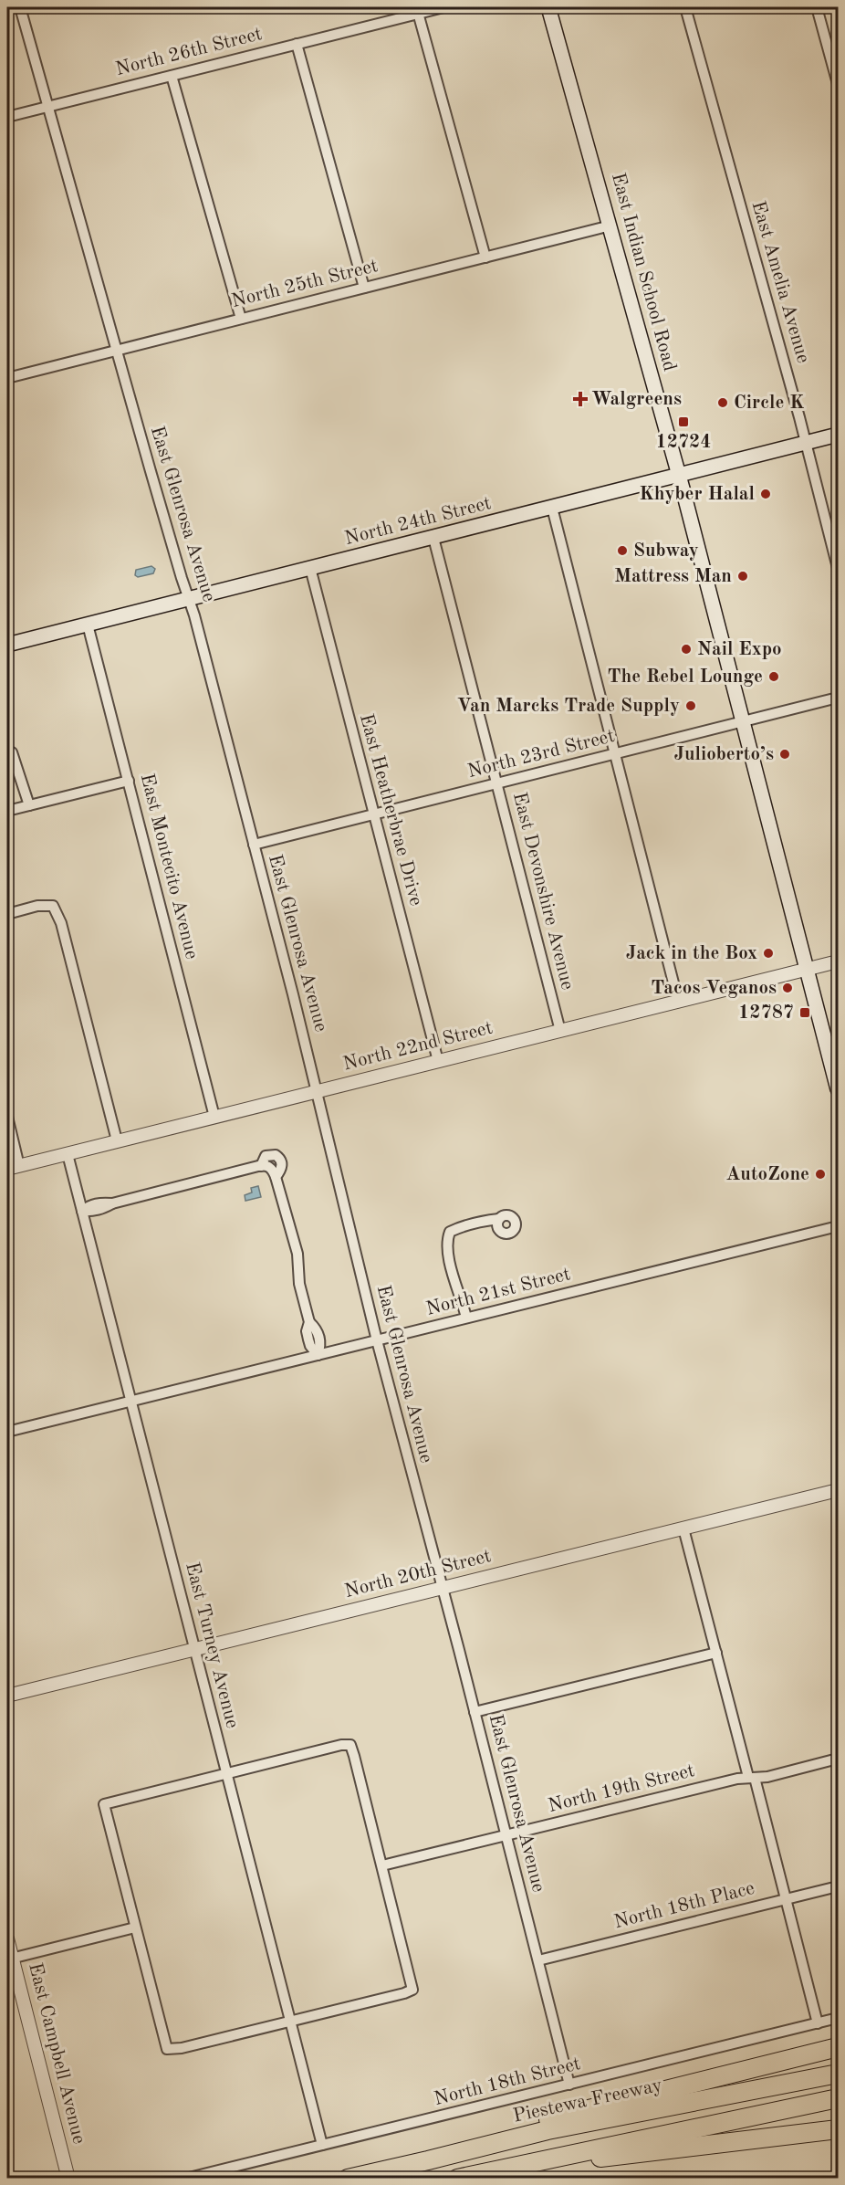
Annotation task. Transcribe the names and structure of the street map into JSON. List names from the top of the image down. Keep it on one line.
{"streets":{"highway":["Piestewa Freeway"],"main road":["East Indian School Road","North 24th Street"],"street":["North 26th Street","East Amelia Avenue","North 25th Street","East Glenrosa Avenue","North 23rd Street","East Heatherbrae Drive","East Montecito Avenue","East Devonshire Avenue","North 22nd Street","North 21st Street","North 20th Street","East Turney Avenue","North 19th Street","North 18th Place","East Campbell Avenue","North 18th Street"]},"crossings":[["North 26th Street","East Glenrosa Avenue"],["East Indian School Road","North 25th Street"],["East Indian School Road","North 24th Street"],["East Indian School Road","North 23rd Street"],["East Indian School Road","North 22nd Street"],["East Amelia Avenue","North 24th Street"],["North 25th Street","East Glenrosa Avenue"],["East Glenrosa Avenue","North 24th Street"],["East Glenrosa Avenue","North 23rd Street"],["East Glenrosa Avenue","North 22nd Street"],["East Glenrosa Avenue","North 21st Street"],["East Glenrosa Avenue","North 20th Street"],["East Glenrosa Avenue","North 19th Street"],["East Glenrosa Avenue","North 18th Place"],["East Glenrosa Avenue","North 18th Street"],["North 24th Street","East Heatherbrae Drive"],["North 24th Street","East Montecito Avenue"],["North 24th Street","East Devonshire Avenue"],["North 23rd Street","East Heatherbrae Drive"],["North 23rd Street","East Devonshire Avenue"],["East Heatherbrae Drive","North 22nd Street"],["East Montecito Avenue","North 22nd Street"],["East Devonshire Avenue","North 22nd Street"],["North 22nd Street","East Turney Avenue"],["North 21st Street","East Turney Avenue"],["North 20th Street","East Turney Avenue"],["East Turney Avenue","North 18th Street"]],"places":{"health":["Walgreens"],"other":["Circle K","Khyber Halal","Subway","Mattress Man","Nail Expo","The Rebel Lounge","Van Marcks Trade Supply","Julioberto’s","Jack in the Box","Tacos Veganos","AutoZone"],"transit":["12724","12787"]}}
